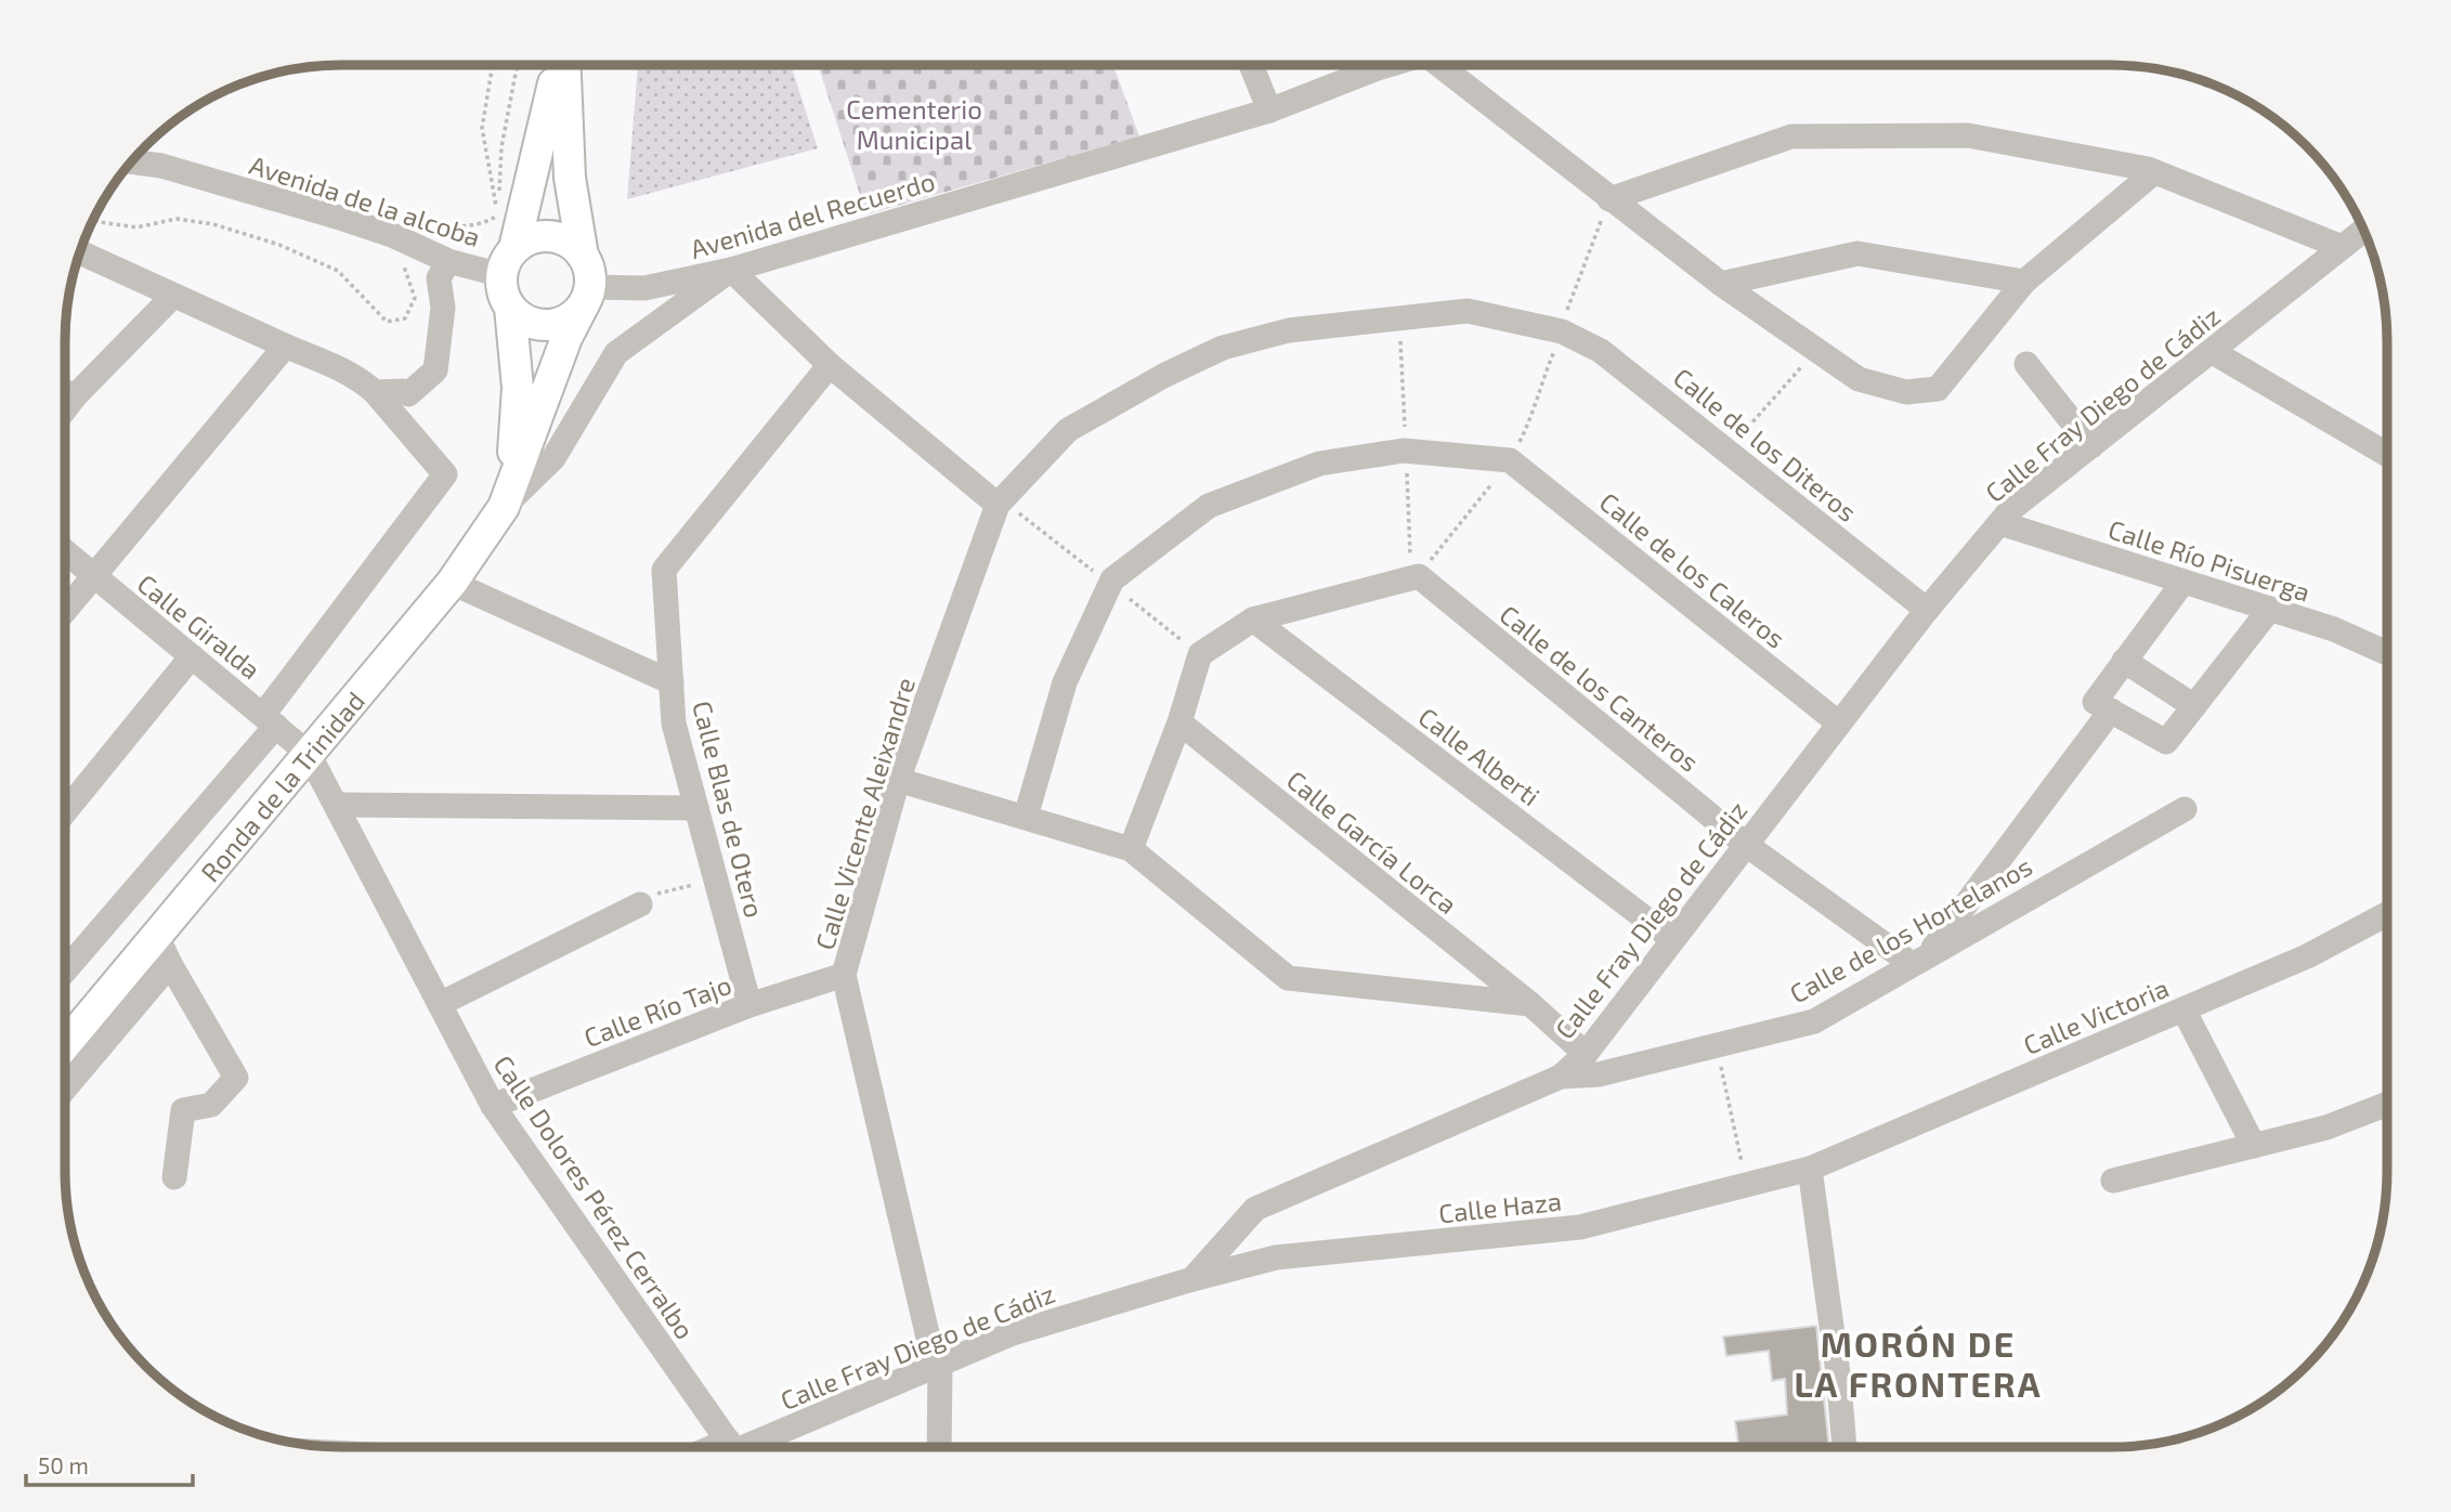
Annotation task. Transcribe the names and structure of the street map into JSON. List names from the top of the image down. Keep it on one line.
{"streets":{"main road":["Ronda de la Trinidad"],"street":["Avenida de la alcoba","Avenida del Recuerdo","Calle Fray Diego de Cádiz","Calle de los Diteros","Calle Río Pisuerga","Calle de los Caleros","Calle Giralda","Calle de los Canteros","Calle Alberti","Calle Blas de Otero","Calle Vicente Aleixandre","Calle García Lorca","Calle de los Hortelanos","Calle Río Tajo","Calle Victoria","Calle Dolores Pérez Cerralbo","Calle Haza"]},"crossings":[["Avenida de la alcoba","Avenida del Recuerdo"],["Avenida de la alcoba","Ronda de la Trinidad"],["Avenida del Recuerdo","Ronda de la Trinidad"],["Calle Fray Diego de Cádiz","Calle de los Diteros"],["Calle Fray Diego de Cádiz","Calle Río Pisuerga"],["Calle Fray Diego de Cádiz","Calle de los Caleros"],["Calle Fray Diego de Cádiz","Calle de los Canteros"],["Calle Fray Diego de Cádiz","Calle Alberti"],["Calle Fray Diego de Cádiz","Calle Vicente Aleixandre"],["Calle Fray Diego de Cádiz","Calle García Lorca"],["Calle Fray Diego de Cádiz","Calle de los Hortelanos"],["Calle Fray Diego de Cádiz","Calle Haza"],["Calle de los Diteros","Calle Vicente Aleixandre"],["Calle Giralda","Ronda de la Trinidad"],["Calle Giralda","Calle Dolores Pérez Cerralbo"],["Calle de los Canteros","Calle de los Hortelanos"],["Ronda de la Trinidad","Calle Dolores Pérez Cerralbo"],["Calle Blas de Otero","Calle Río Tajo"],["Calle Vicente Aleixandre","Calle Río Tajo"],["Calle Río Tajo","Calle Dolores Pérez Cerralbo"],["Calle Victoria","Calle Haza"]],"districts":["MORÓN DE LA FRONTERA"],"parks":["Cementerio Municipal"],"scale_bar":"50 m"}
